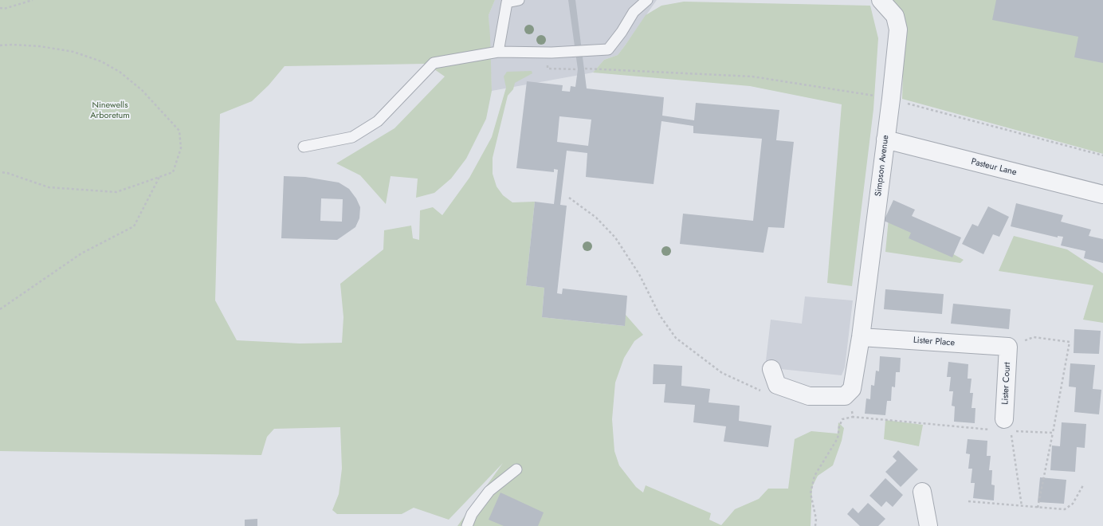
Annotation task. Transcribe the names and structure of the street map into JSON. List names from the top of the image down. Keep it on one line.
{"streets":{"street":["Simpson Avenue","Pasteur Lane","Lister Place","Lister Court"]},"crossings":[["Simpson Avenue","Pasteur Lane"],["Simpson Avenue","Lister Place"],["Lister Place","Lister Court"]],"parks":["Ninewells Arboretum"]}
